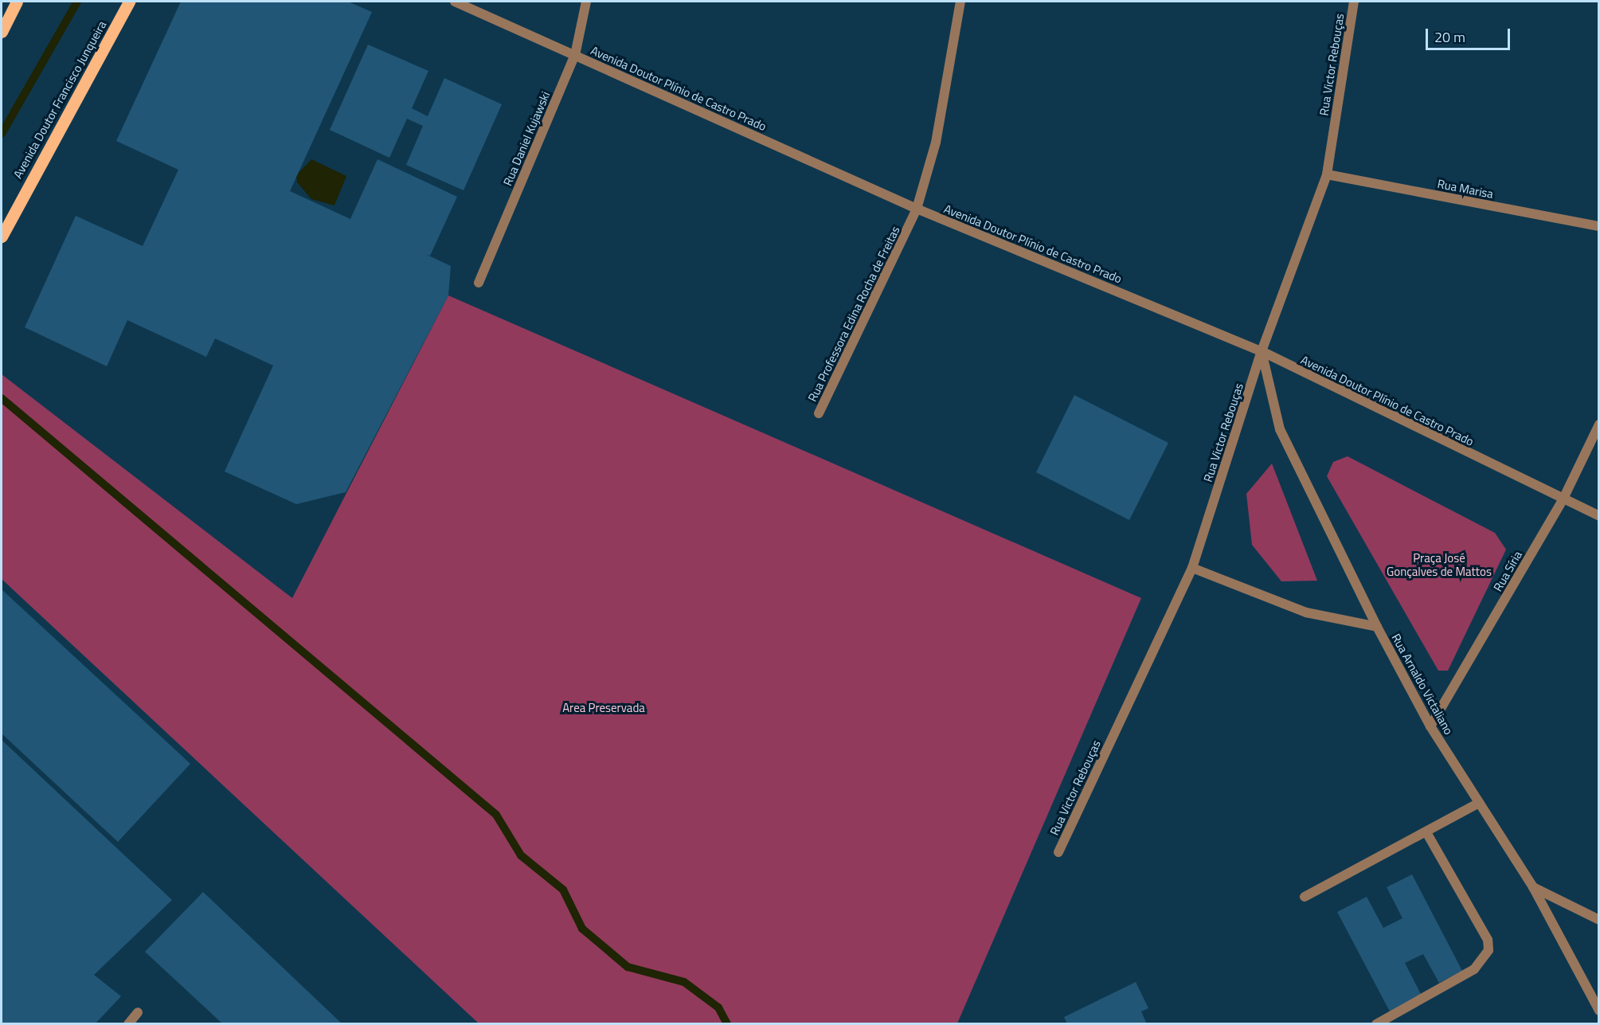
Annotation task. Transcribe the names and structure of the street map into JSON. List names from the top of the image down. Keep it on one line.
{"streets":{"main road":["Avenida Doutor Francisco Junqueira"],"street":["Rua Victor Rebouças","Avenida Doutor Plínio de Castro Prado","Rua Daniel Kujawski","Rua Marisa","Rua Professora Edina Rocha de Freitas","Rua Síria","Rua Arnaldo Victaliano"]},"crossings":[["Rua Victor Rebouças","Avenida Doutor Plínio de Castro Prado"],["Rua Victor Rebouças","Rua Marisa"],["Rua Victor Rebouças","Rua Arnaldo Victaliano"],["Avenida Doutor Plínio de Castro Prado","Rua Daniel Kujawski"],["Avenida Doutor Plínio de Castro Prado","Rua Professora Edina Rocha de Freitas"],["Avenida Doutor Plínio de Castro Prado","Rua Síria"],["Avenida Doutor Plínio de Castro Prado","Rua Arnaldo Victaliano"],["Rua Síria","Rua Arnaldo Victaliano"]],"parks":["Praça José Gonçalves de Mattos","Area Preservada"],"scale_bar":"20 m"}
